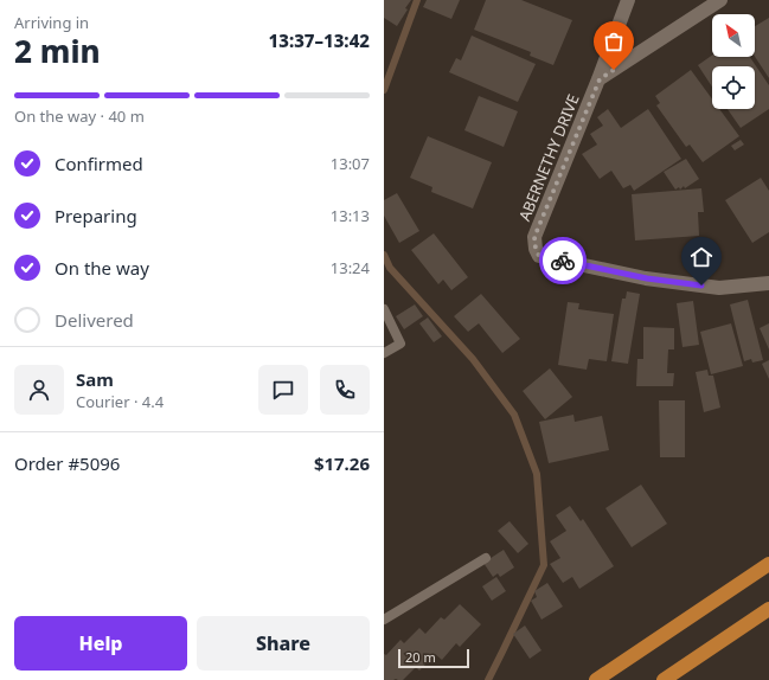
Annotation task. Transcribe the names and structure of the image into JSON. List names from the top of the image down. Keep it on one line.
{"streets":{"street":["ABERNETHY DRIVE"]},"scale_bar":"20 m","north":"top left","page":{"heading":["2 min","Arriving in","13:37–13:42"],"panel":["Sam","Courier · 4.4","Order #5096","$17.26"],"bar":"On the way · 40 m","list":[["Confirmed","13:07"],["Preparing","13:13"],["On the way","13:24"],"Delivered"],"buttons":["Help","Share"],"scale":"20 m"}}
